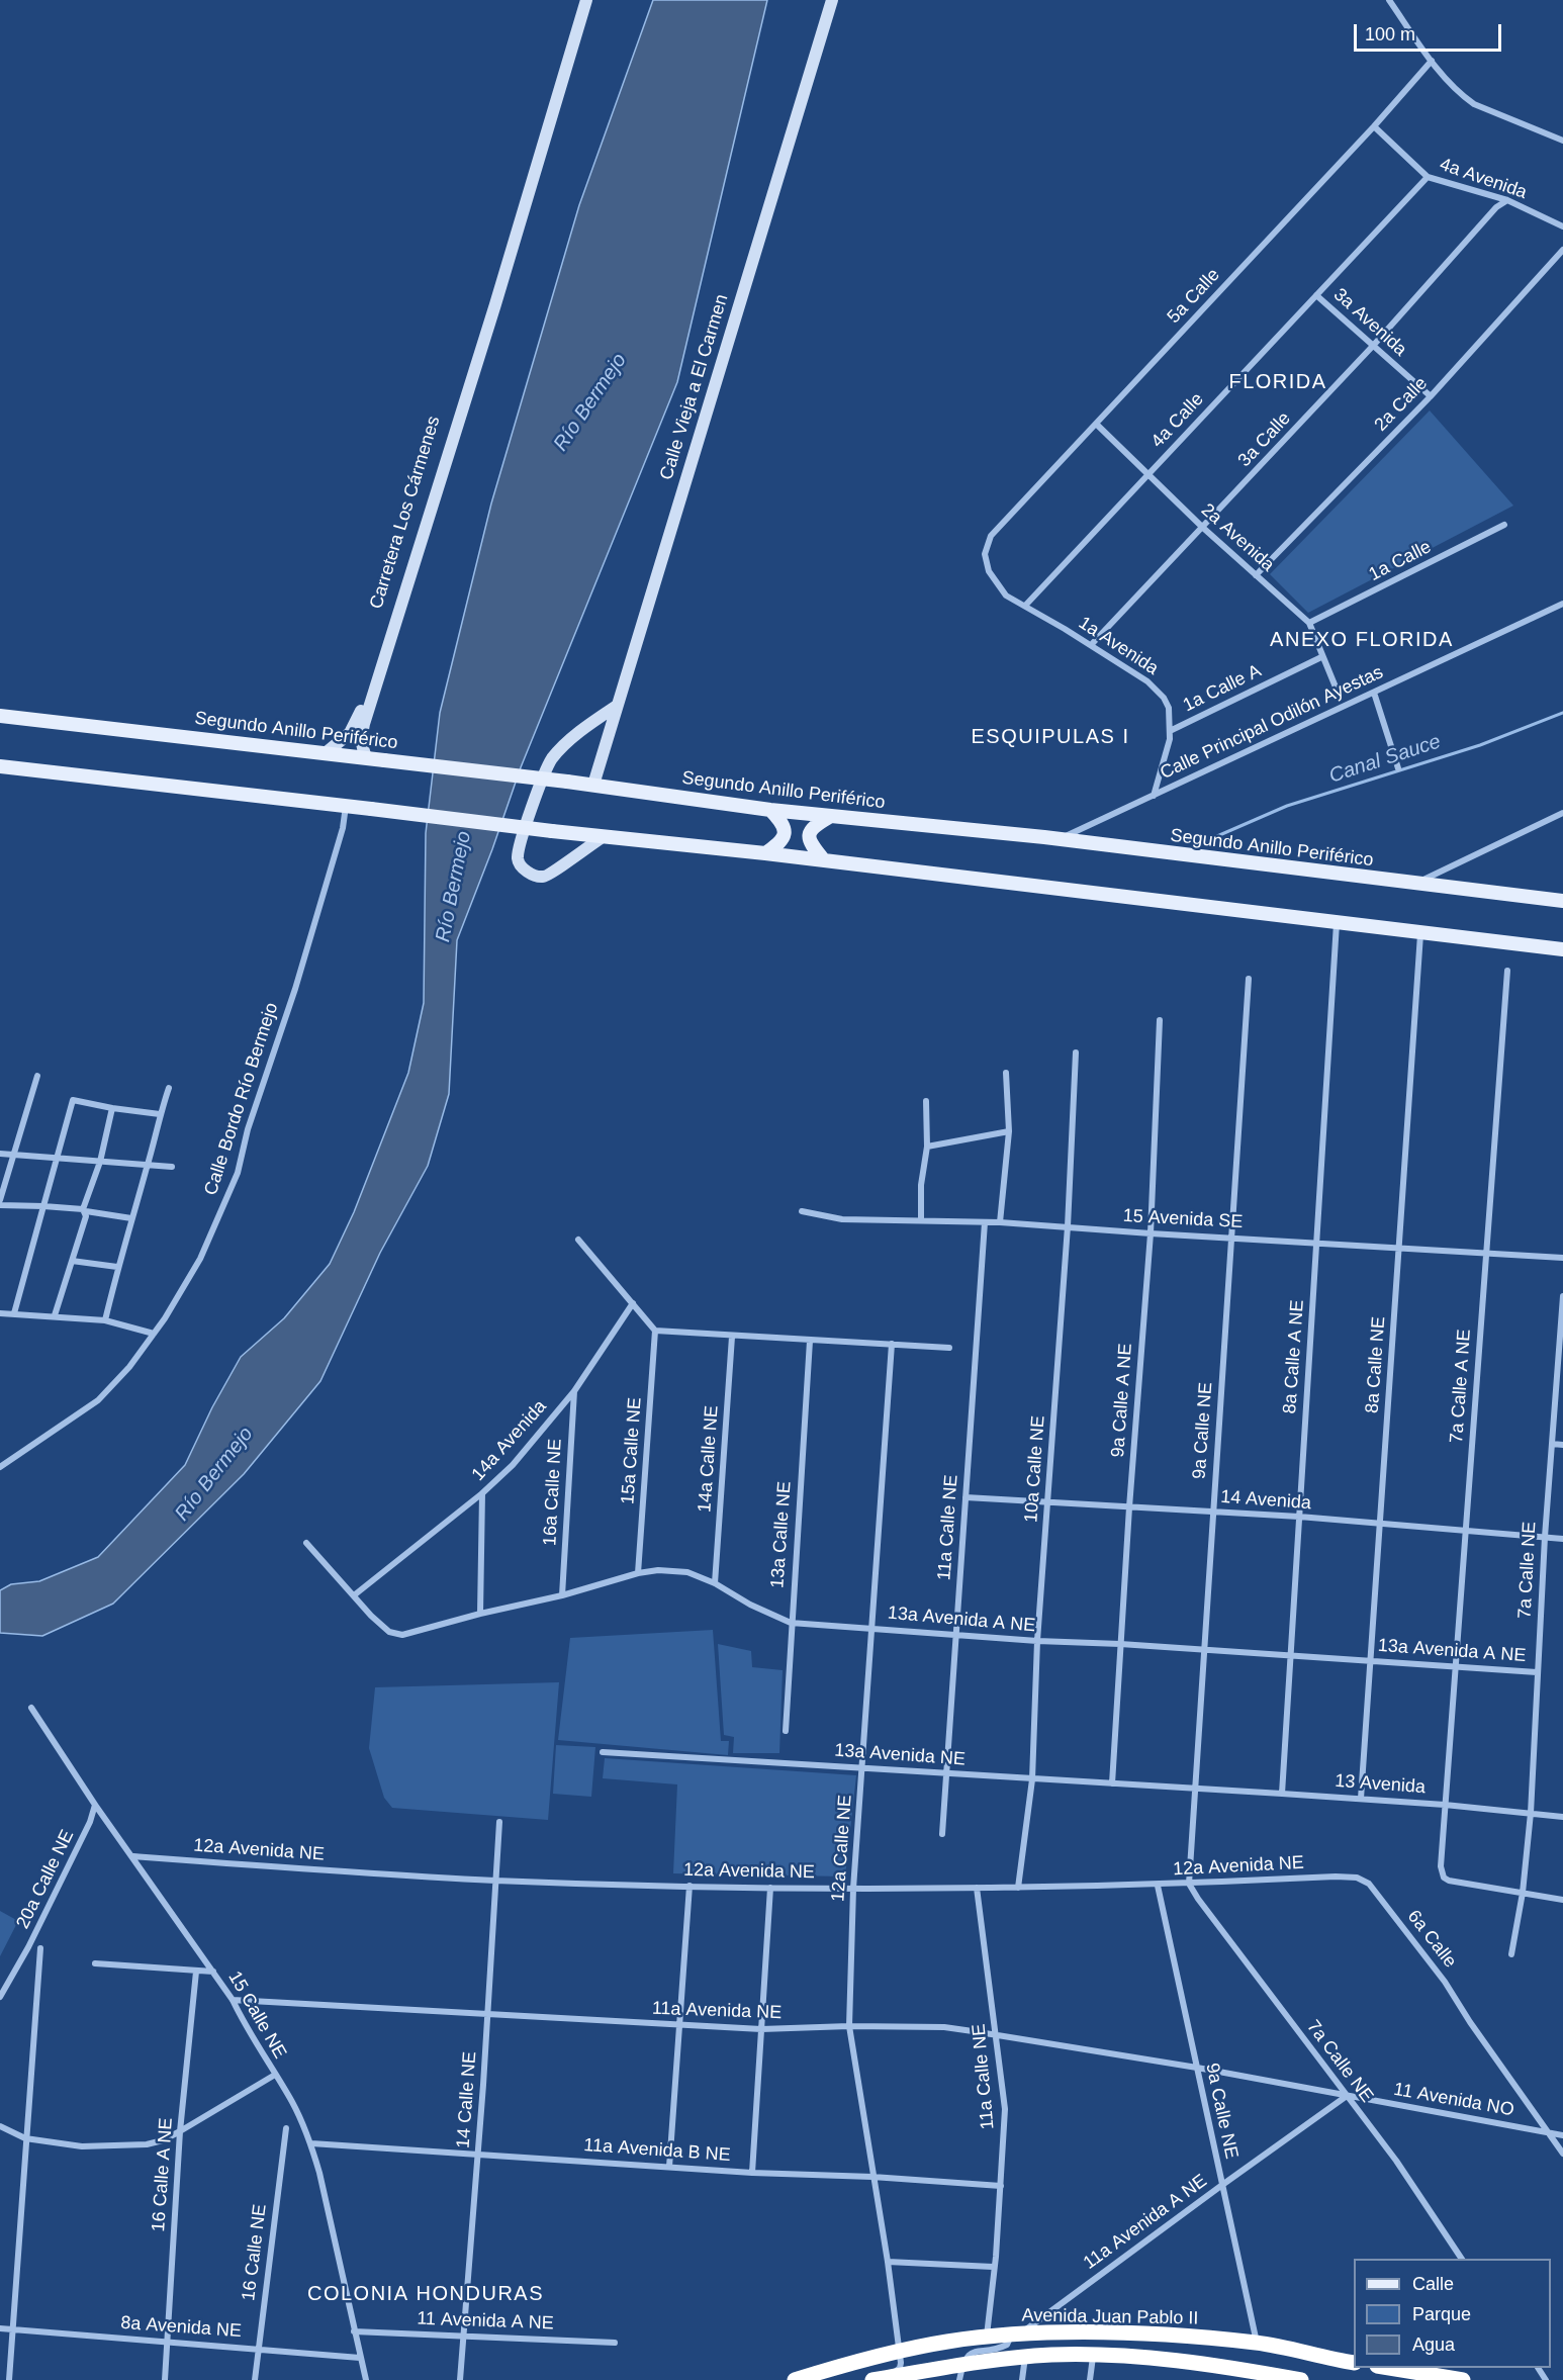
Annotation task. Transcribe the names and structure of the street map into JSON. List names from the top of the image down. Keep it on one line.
{"streets":{"highway":["Avenida Juan Pablo II"],"main road":["Calle Vieja a El Carmen","Carretera Los Cármenes","Segundo Anillo Periférico"],"street":["4a Avenida","5a Calle","3a Avenida","2a Calle","4a Calle","3a Calle","2a Avenida","1a Calle","1a Avenida","1a Calle A","Calle Principal Odilón Ayestas","Calle Bordo Río Bermejo","15 Avenida SE","8a Calle A NE","8a Calle NE","7a Calle A NE","9a Calle A NE","9a Calle NE","14a Avenida","15a Calle NE","14a Calle NE","10a Calle NE","16a Calle NE","14 Avenida","11a Calle NE","13a Calle NE","7a Calle NE","13a Avenida A NE","13a Avenida NE","13 Avenida","12a Calle NE","12a Avenida NE","20a Calle NE","6a Calle","11a Avenida NE","15 Calle NE","14 Calle NE","11 Avenida NO","11a Avenida B NE","16 Calle A NE","11a Avenida A NE","16 Calle NE","11 Avenida A NE","8a Avenida NE"]},"crossings":[["4a Avenida","5a Calle"],["4a Avenida","4a Calle"],["4a Avenida","3a Calle"],["5a Calle","2a Avenida"],["5a Calle","1a Avenida"],["3a Avenida","2a Calle"],["3a Avenida","4a Calle"],["3a Avenida","3a Calle"],["Calle Vieja a El Carmen","Segundo Anillo Periférico"],["2a Calle","2a Avenida"],["4a Calle","2a Avenida"],["4a Calle","1a Avenida"],["3a Calle","2a Avenida"],["3a Calle","1a Avenida"],["Carretera Los Cármenes","Segundo Anillo Periférico"],["2a Avenida","1a Calle"],["2a Avenida","1a Calle A"],["1a Avenida","1a Calle A"],["1a Avenida","Calle Principal Odilón Ayestas"],["Calle Principal Odilón Ayestas","Segundo Anillo Periférico"],["15 Avenida SE","8a Calle A NE"],["15 Avenida SE","8a Calle NE"],["15 Avenida SE","7a Calle A NE"],["15 Avenida SE","9a Calle A NE"],["15 Avenida SE","9a Calle NE"],["15 Avenida SE","10a Calle NE"],["15 Avenida SE","11a Calle NE"],["8a Calle A NE","14 Avenida"],["8a Calle A NE","13a Avenida A NE"],["8a Calle A NE","13 Avenida"],["8a Calle NE","14 Avenida"],["8a Calle NE","13a Avenida A NE"],["8a Calle NE","13 Avenida"],["7a Calle A NE","14 Avenida"],["7a Calle A NE","7a Calle NE"],["7a Calle A NE","13a Avenida A NE"],["7a Calle A NE","13 Avenida"],["9a Calle A NE","14 Avenida"],["9a Calle A NE","13a Avenida A NE"],["9a Calle A NE","13a Avenida NE"],["9a Calle NE","14 Avenida"],["9a Calle NE","7a Calle NE"],["9a Calle NE","13a Avenida A NE"],["9a Calle NE","13a Avenida NE"],["9a Calle NE","13 Avenida"],["9a Calle NE","12a Avenida NE"],["9a Calle NE","11a Avenida NE"],["9a Calle NE","11 Avenida NO"],["9a Calle NE","11a Avenida A NE"],["9a Calle NE","Avenida Juan Pablo II"],["14a Avenida","16a Calle NE"],["14a Avenida","13a Avenida A NE"],["15a Calle NE","13a Avenida A NE"],["14a Calle NE","13a Avenida A NE"],["10a Calle NE","14 Avenida"],["10a Calle NE","13a Avenida A NE"],["10a Calle NE","13a Avenida NE"],["10a Calle NE","12a Avenida NE"],["16a Calle NE","13a Avenida A NE"],["14 Avenida","11a Calle NE"],["14 Avenida","7a Calle NE"],["11a Calle NE","13a Avenida A NE"],["11a Calle NE","13a Avenida NE"],["11a Calle NE","12a Avenida NE"],["11a Calle NE","11a Avenida NE"],["11a Calle NE","11a Avenida B NE"],["11a Calle NE","Avenida Juan Pablo II"],["13a Calle NE","13a Avenida A NE"],["7a Calle NE","13a Avenida A NE"],["7a Calle NE","13 Avenida"],["7a Calle NE","12a Avenida NE"],["7a Calle NE","11 Avenida NO"],["7a Calle NE","11a Avenida A NE"],["13a Avenida A NE","12a Calle NE"],["13a Avenida NE","13 Avenida"],["13a Avenida NE","12a Calle NE"],["12a Calle NE","12a Avenida NE"],["12a Calle NE","11a Avenida NE"],["12a Calle NE","11a Avenida B NE"],["12a Calle NE","Avenida Juan Pablo II"],["12a Avenida NE","6a Calle"],["12a Avenida NE","15 Calle NE"],["12a Avenida NE","14 Calle NE"],["20a Calle NE","15 Calle NE"],["6a Calle","11 Avenida NO"],["11a Avenida NE","15 Calle NE"],["11a Avenida NE","14 Calle NE"],["11a Avenida NE","11 Avenida NO"],["15 Calle NE","11a Avenida B NE"],["15 Calle NE","11 Avenida A NE"],["15 Calle NE","8a Avenida NE"],["14 Calle NE","11a Avenida B NE"],["14 Calle NE","11 Avenida A NE"],["11 Avenida NO","11a Avenida A NE"],["16 Calle A NE","8a Avenida NE"],["11a Avenida A NE","Avenida Juan Pablo II"],["16 Calle NE","8a Avenida NE"]],"districts":["FLORIDA","ANEXO FLORIDA","ESQUIPULAS I","COLONIA HONDURAS"],"water":["Río Bermejo","Canal Sauce"],"legend":["Calle","Parque","Agua"],"scale_bar":"100 m"}
